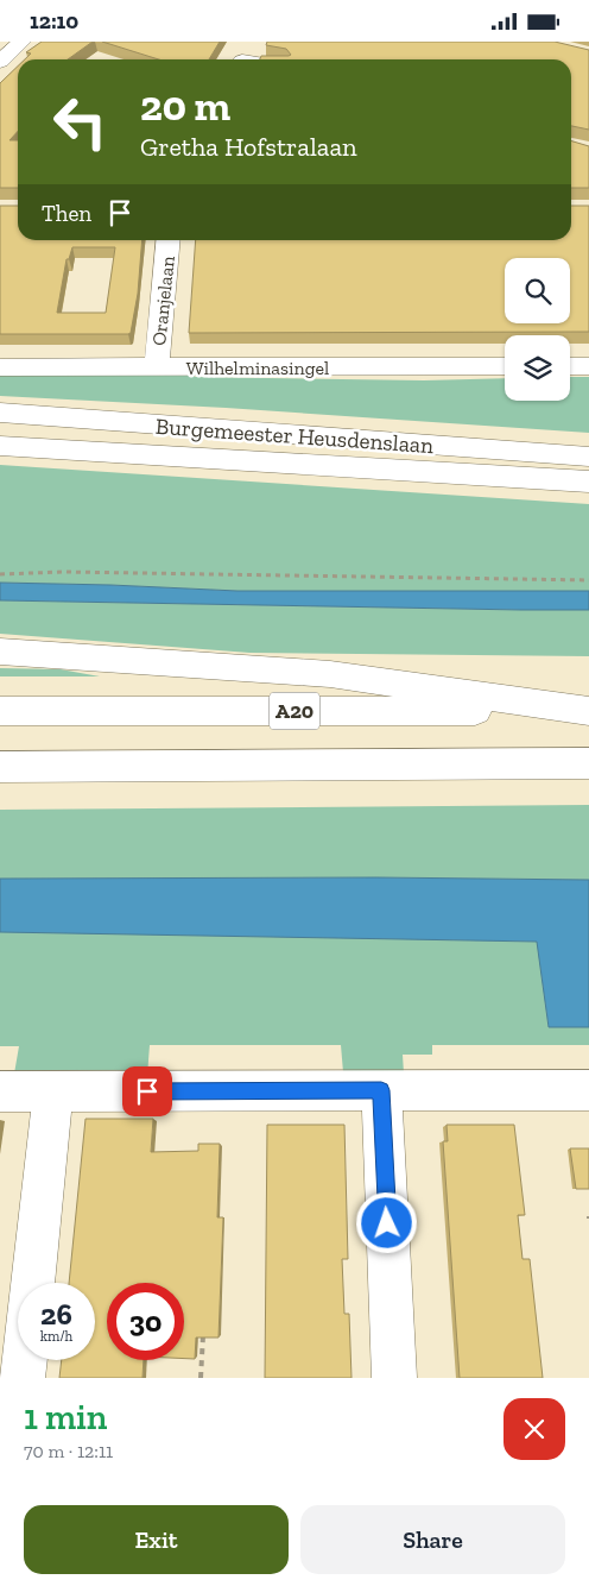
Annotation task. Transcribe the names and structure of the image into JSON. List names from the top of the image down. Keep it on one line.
{"streets":{"main road":["Oranjelaan","Wilhelminasingel","Burgemeester Heusdenslaan","A20"]},"crossings":[["Oranjelaan","Wilhelminasingel"]],"page":{"status":"12:10","turn":["20 m","Gretha Hofstralaan"],"then":"Then","speed":"26 km/h","limit":"30","heading":["1 min","70 m · 12:11"],"buttons":["Exit","Share"]}}
